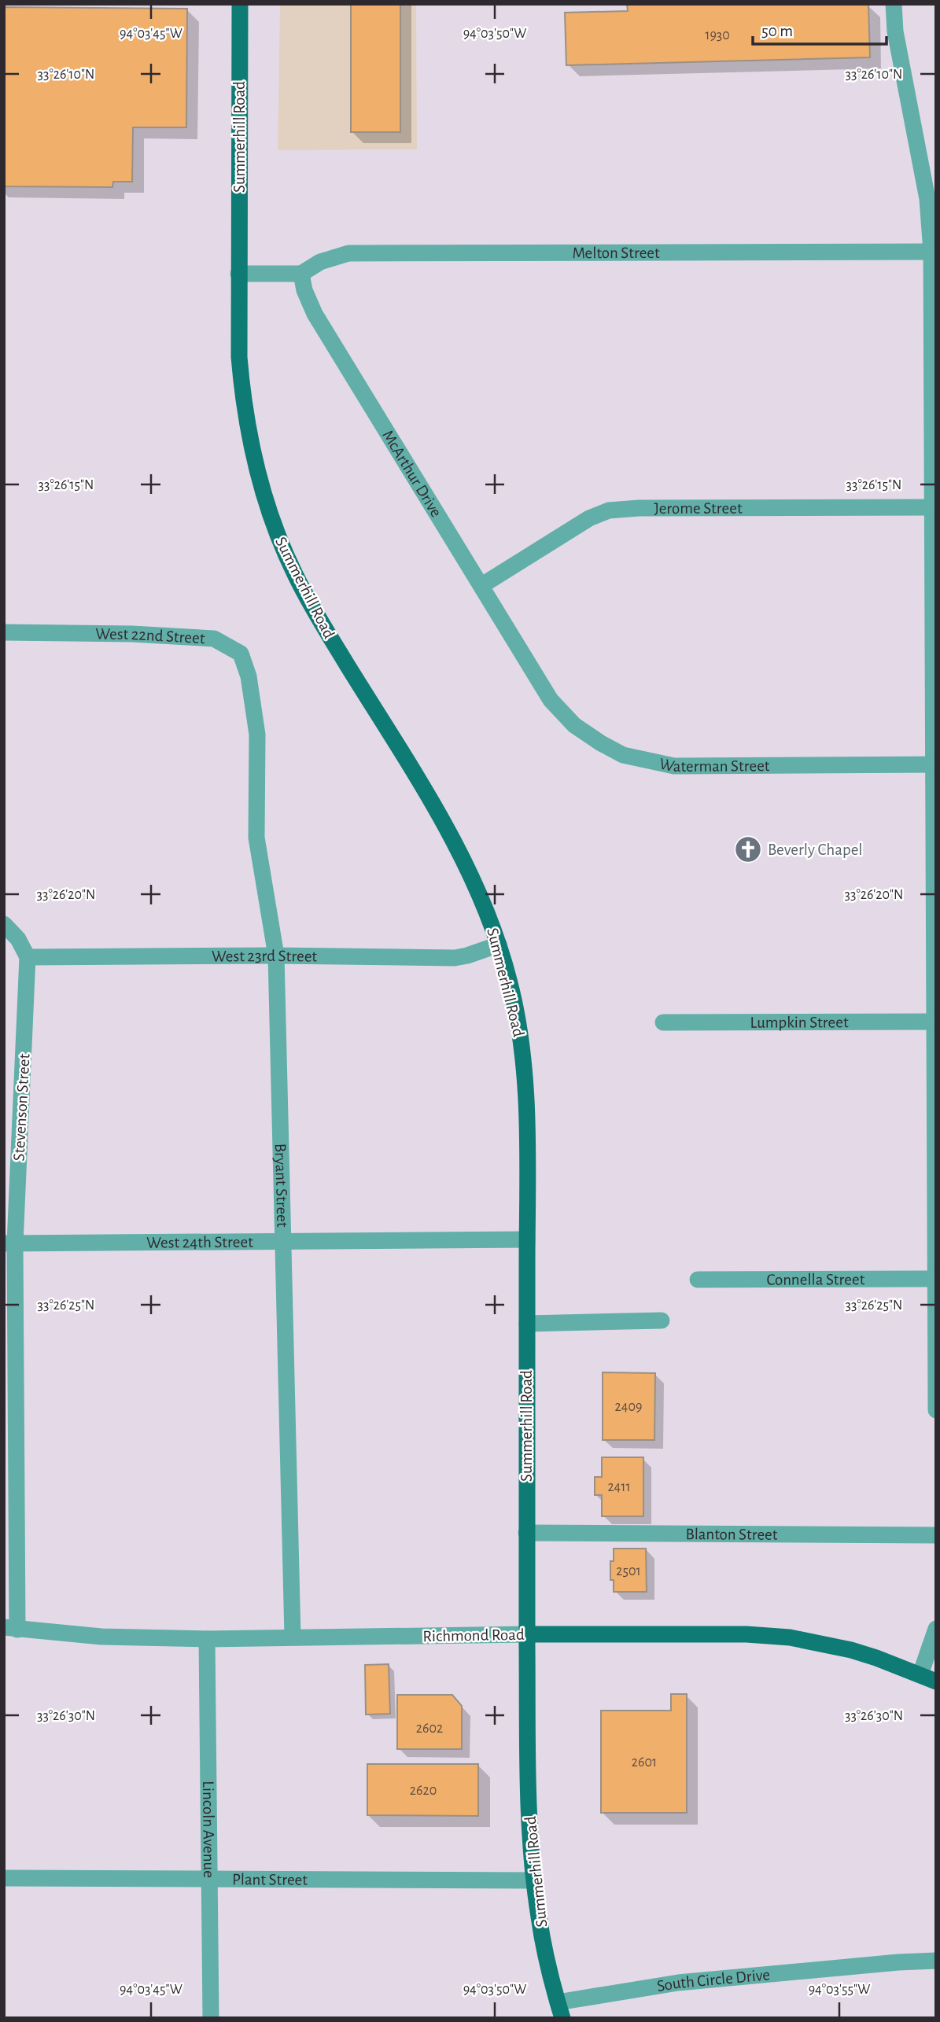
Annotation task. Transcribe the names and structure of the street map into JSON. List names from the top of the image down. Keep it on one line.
{"streets":{"main road":["Summerhill Road","Richmond Road"],"street":["Melton Street","McArthur Drive","Jerome Street","West 22nd Street","Waterman Street","West 23rd Street","Lumpkin Street","Stevenson Street","Bryant Street","West 24th Street","Connella Street","Blanton Street","Lincoln Avenue","Plant Street","South Circle Drive"]},"crossings":[["Summerhill Road","West 23rd Street"],["Summerhill Road","West 24th Street"],["Summerhill Road","Blanton Street"],["Summerhill Road","Richmond Road"],["Summerhill Road","Plant Street"],["Summerhill Road","South Circle Drive"],["Melton Street","McArthur Drive"],["McArthur Drive","Jerome Street"],["McArthur Drive","Waterman Street"],["West 22nd Street","Bryant Street"],["West 23rd Street","Stevenson Street"],["West 23rd Street","Bryant Street"],["Stevenson Street","West 24th Street"],["Stevenson Street","Richmond Road"],["Bryant Street","West 24th Street"],["Bryant Street","Richmond Road"],["Richmond Road","Lincoln Avenue"],["Lincoln Avenue","Plant Street"]],"places":{"church":["Beverly Chapel"]},"house_numbers":["1930","2409","2411","2501","2602","2601","2620"],"scale_bar":"50 m","coordinates":["94°03'45\"W","94°03'50\"W","33°26'10\"N","33°26'15\"N","33°26'20\"N","33°26'25\"N","33°26'30\"N","94°03'55\"W"]}
